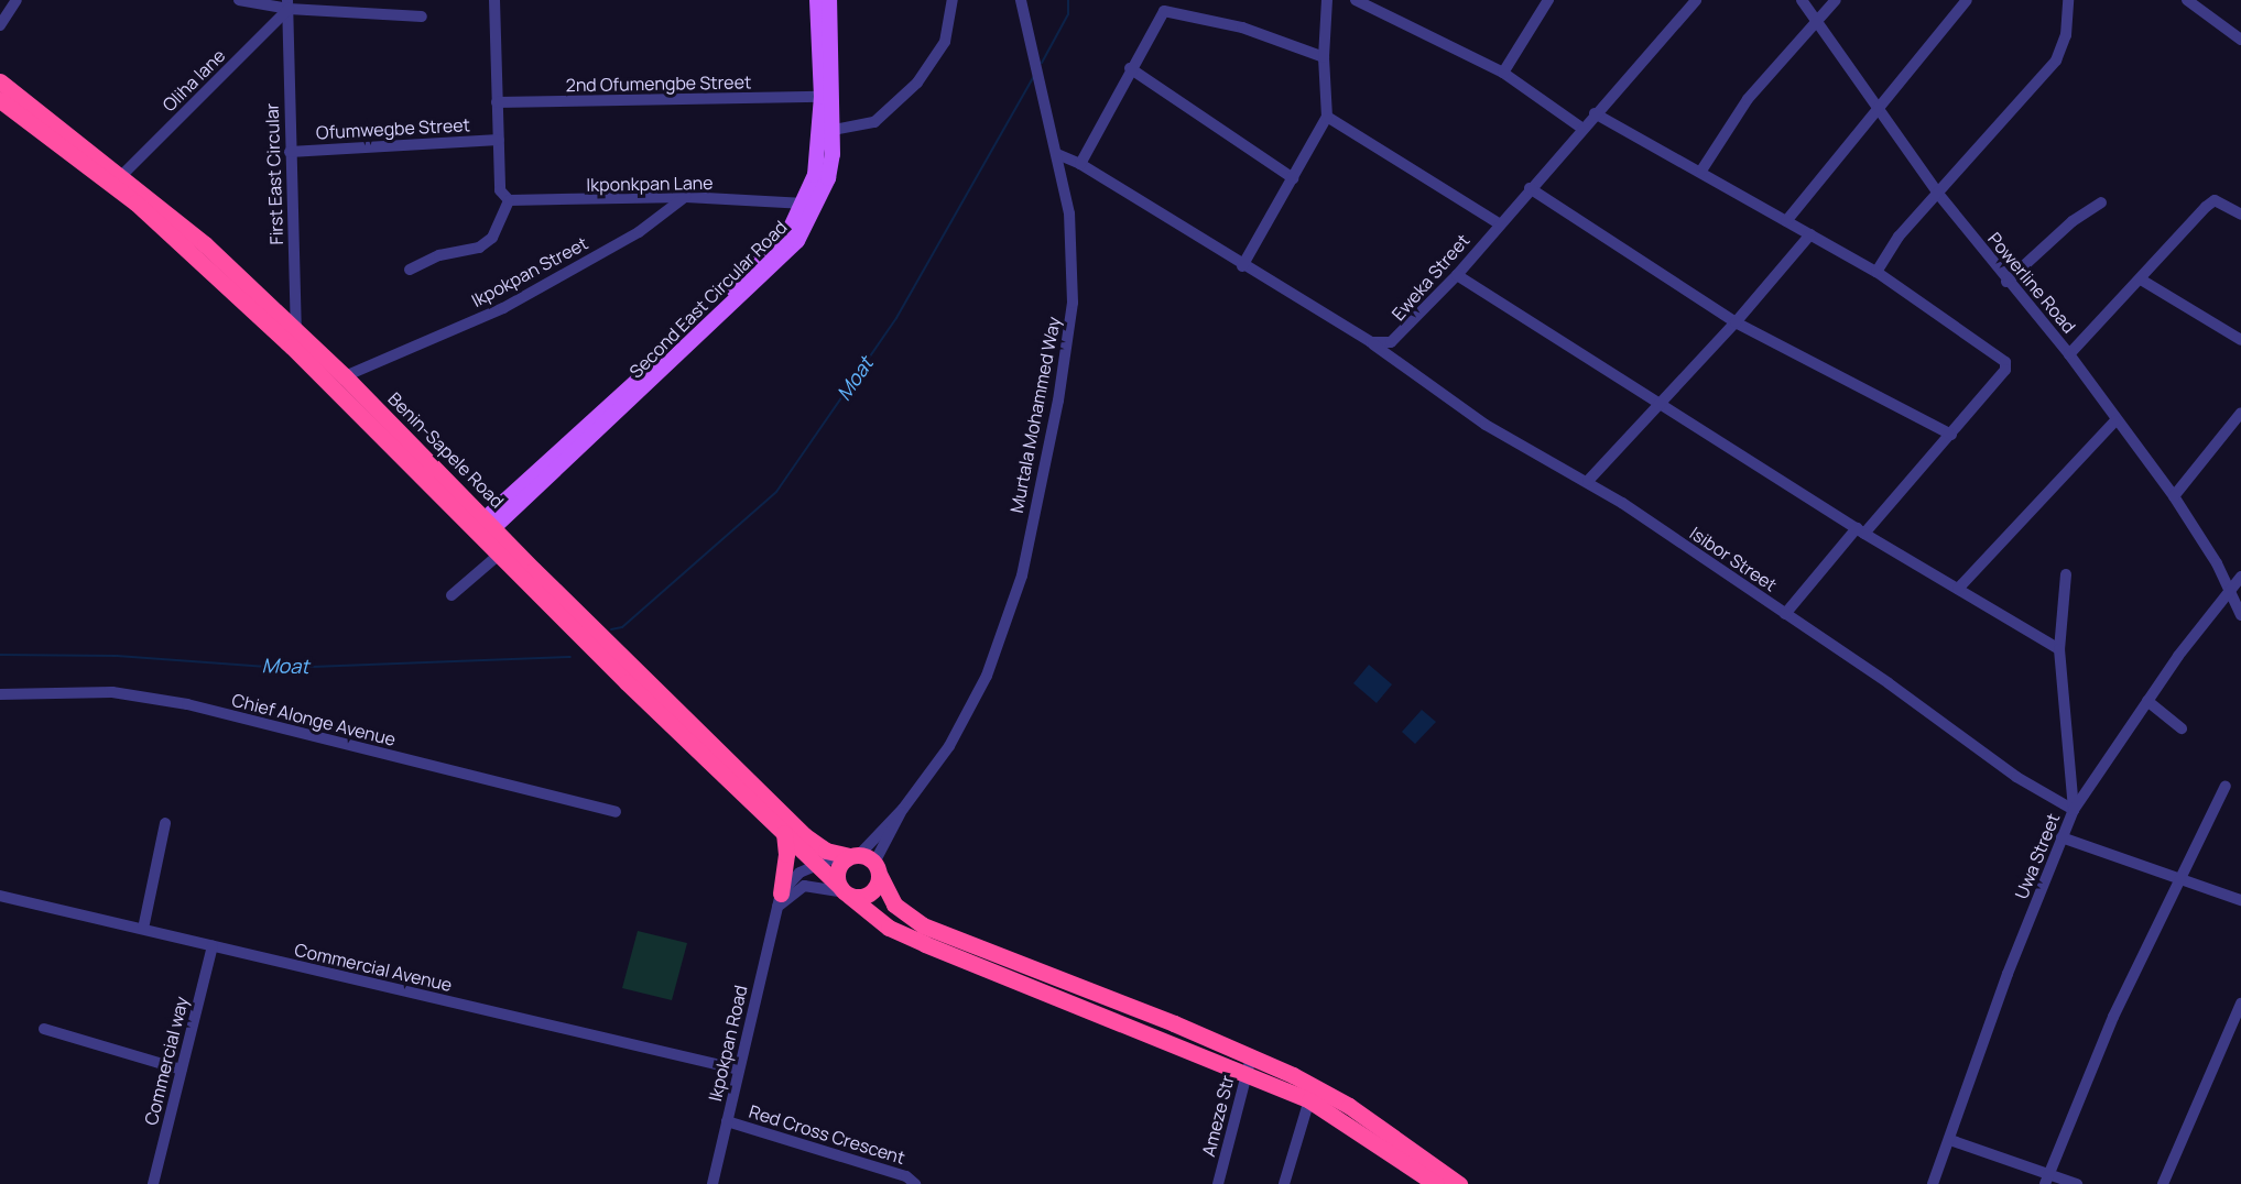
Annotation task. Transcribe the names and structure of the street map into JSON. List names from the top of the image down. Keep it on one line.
{"streets":{"highway":["Benin-Sapele Road"],"main road":["Second East Circular Road"],"street":["Oliha lane","2nd Ofumengbe Street","Ofumwegbe Street","First East Circular","Ikponkpan Lane","Ikpokpan Street","Eweka Street","Powerline Road","Murtala Mohammed Way","Isibor Street","Chief Alonge Avenue","Uwa Street","Commercial Avenue","Ikpokpan Road","Commercial way","Ameze Str","Red Cross Crescent"]},"crossings":[["Oliha lane","First East Circular"],["Oliha lane","Benin-Sapele Road"],["2nd Ofumengbe Street","Second East Circular Road"],["Ofumwegbe Street","First East Circular"],["First East Circular","Benin-Sapele Road"],["Ikponkpan Lane","Ikpokpan Street"],["Ikponkpan Lane","Second East Circular Road"],["Ikpokpan Street","Benin-Sapele Road"],["Eweka Street","Isibor Street"],["Powerline Road","Uwa Street"],["Second East Circular Road","Benin-Sapele Road"],["Benin-Sapele Road","Ameze Str"],["Isibor Street","Uwa Street"],["Commercial Avenue","Ikpokpan Road"],["Commercial Avenue","Commercial way"],["Ikpokpan Road","Red Cross Crescent"]],"water":["Moat"]}
